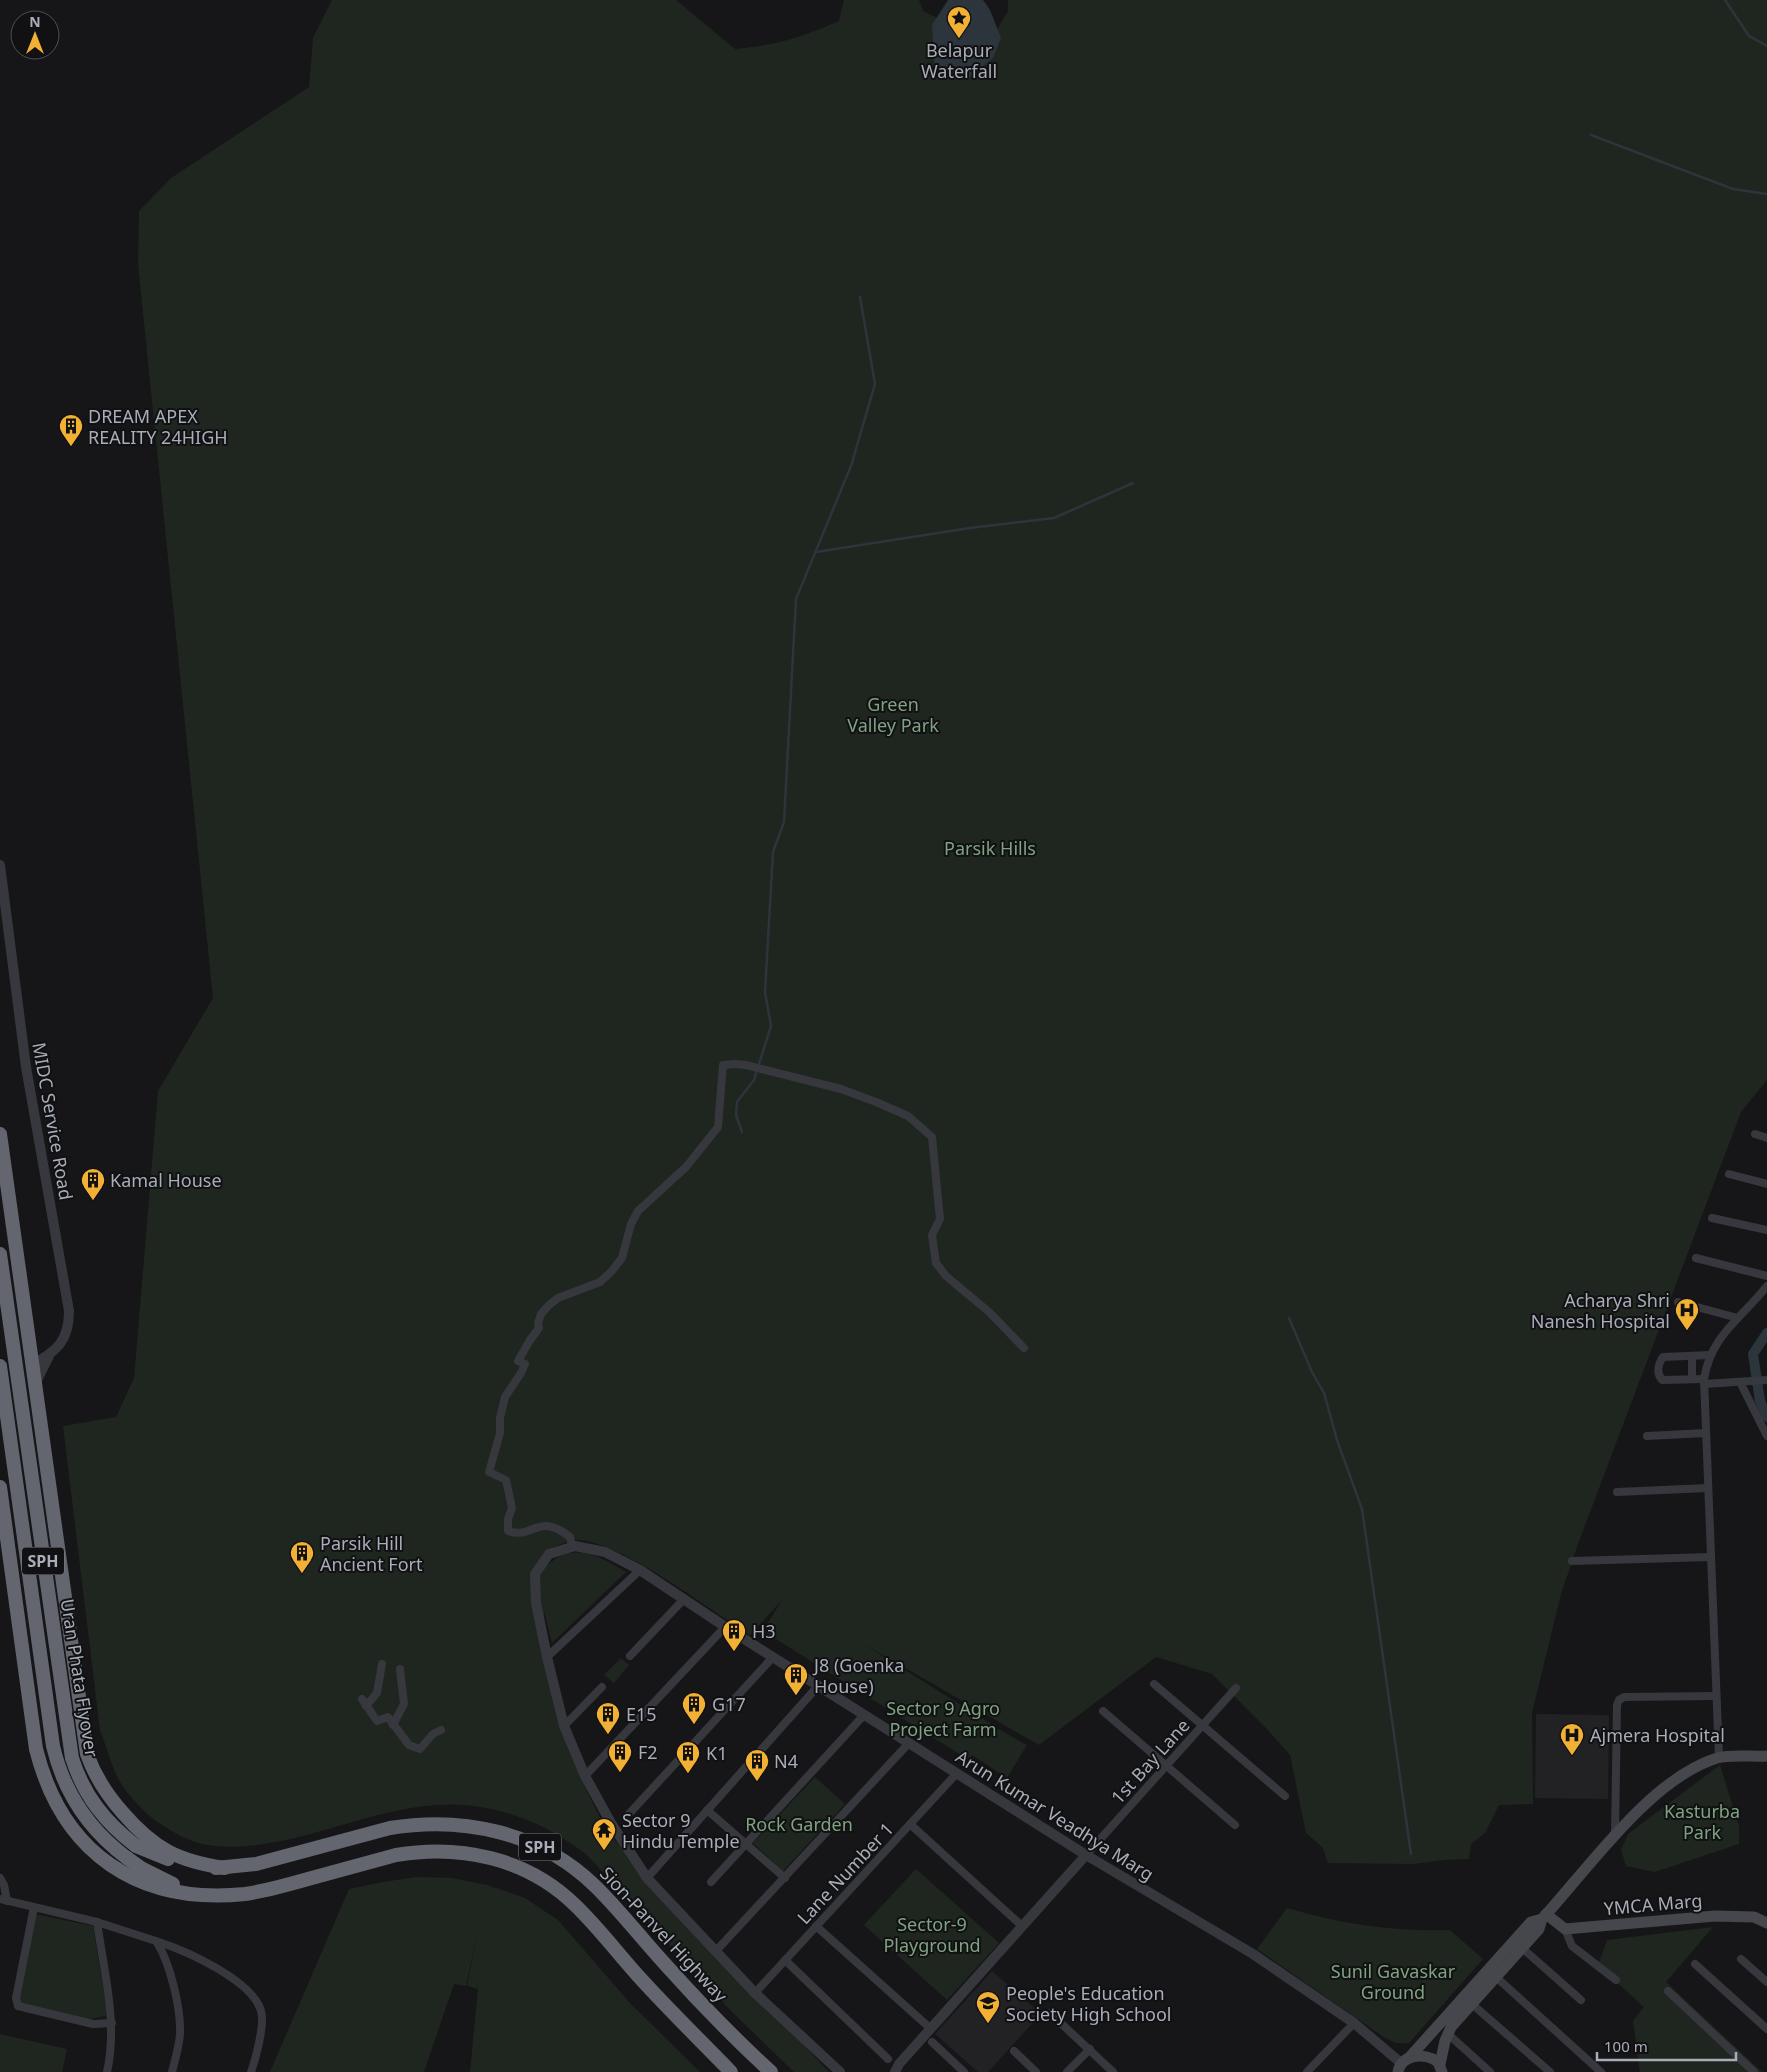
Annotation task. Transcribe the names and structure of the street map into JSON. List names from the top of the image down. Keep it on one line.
{"streets":{"highway":["SPH","Uran Phata Flyover","Sion-Panvel Highway"],"main road":["YMCA Marg"],"street":["MIDC Service Road","1st Bay Lane","Arun Kumar Veadhya Marg","Lane Number 1"]},"crossings":[["SPH","Uran Phata Flyover"],["Uran Phata Flyover","Sion-Panvel Highway"],["1st Bay Lane","Arun Kumar Veadhya Marg"],["Arun Kumar Veadhya Marg","Lane Number 1"]],"parks":["Green Valley Park","Parsik Hills","Sector 9 Agro Project Farm","Kasturba Park","Rock Garden","Sector-9 Playground","Sunil Gavaskar Ground"],"places":{"place":["Belapur Waterfall"],"building":["DREAM APEX REALITY 24HIGH","Kamal House","Parsik Hill Ancient Fort","H3","J8 (Goenka House)","G17","E15","F2","K1","N4"],"hospital":["Acharya Shri Nanesh Hospital","Ajmera Hospital"],"temple":["Sector 9 Hindu Temple"],"school or university":["People's Education Society High School"]},"scale_bar":"100 m","north":"top"}
